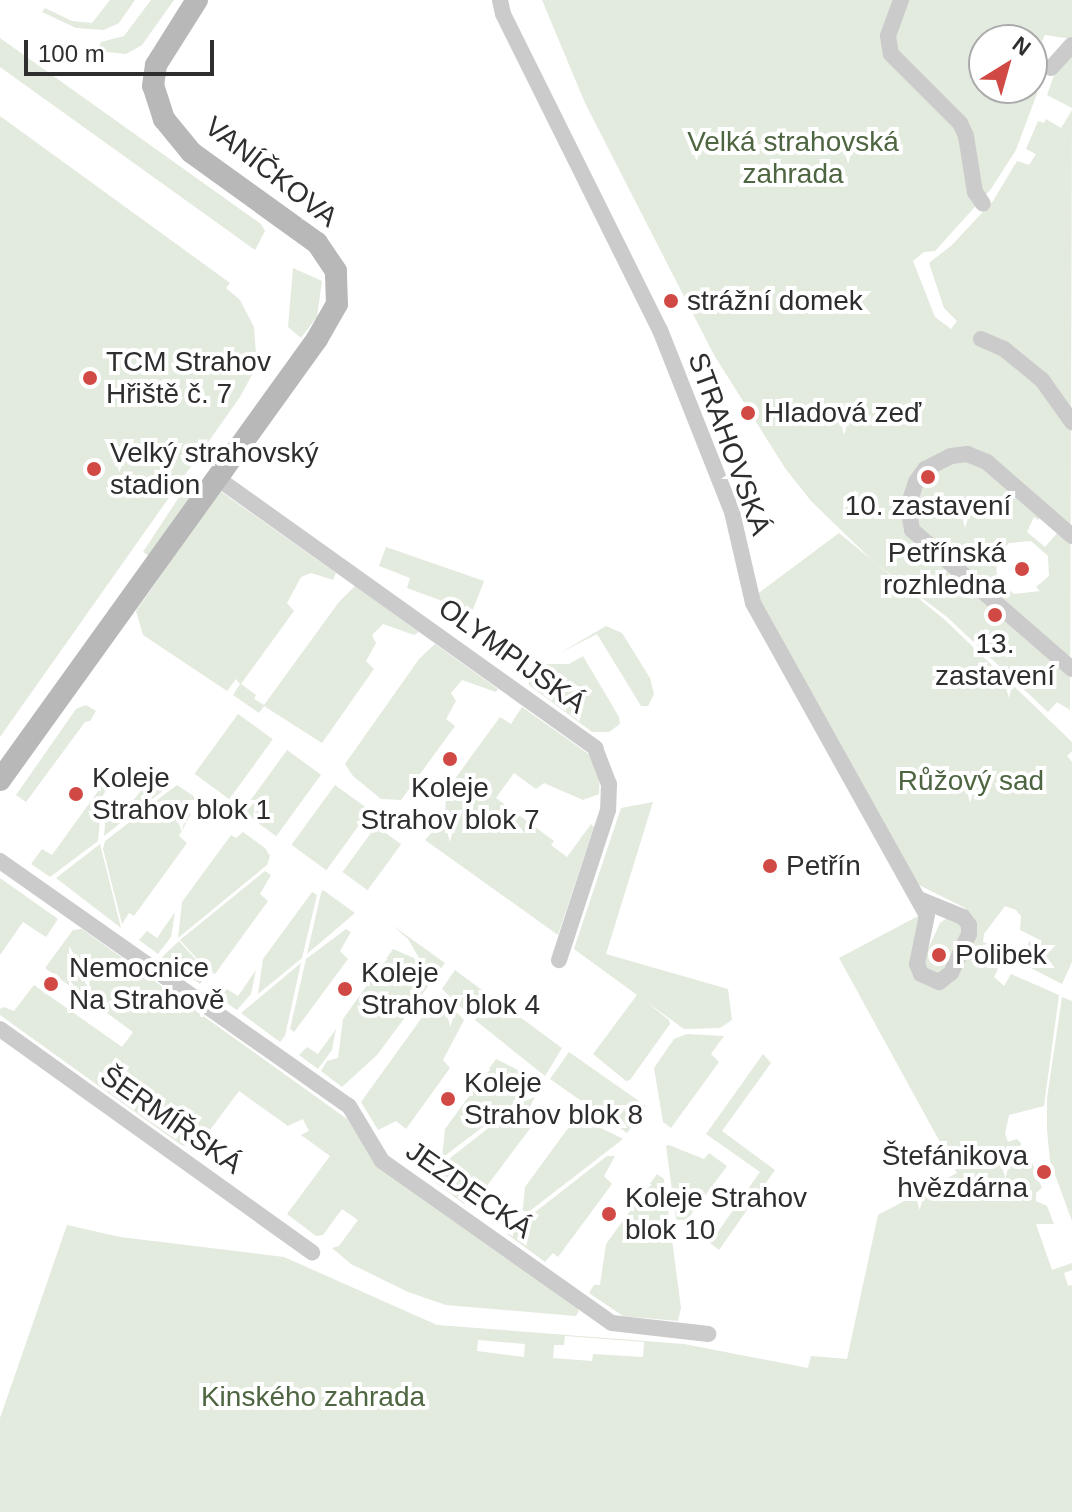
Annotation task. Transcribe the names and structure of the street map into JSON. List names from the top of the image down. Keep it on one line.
{"streets":{"main road":["VANÍČKOVA"],"street":["STRAHOVSKÁ","OLYMPIJSKÁ","ŠERMÍŘSKÁ","JEZDECKÁ"]},"crossings":[["VANÍČKOVA","OLYMPIJSKÁ"]],"parks":["Velká strahovská zahrada","Růžový sad","Kinského zahrada"],"places":["strážní domek","TCM Strahov Hřiště č. 7","Hladová zeď","Velký strahovský stadion","10. zastavení","Petřínská rozhledna","13. zastavení","Koleje Strahov blok 7","Koleje Strahov blok 1","Petřín","Polibek","Nemocnice Na Strahově","Koleje Strahov blok 4","Koleje Strahov blok 8","Štefánikova hvězdárna","Koleje Strahov blok 10"],"scale_bar":"100 m","north":"top right"}
